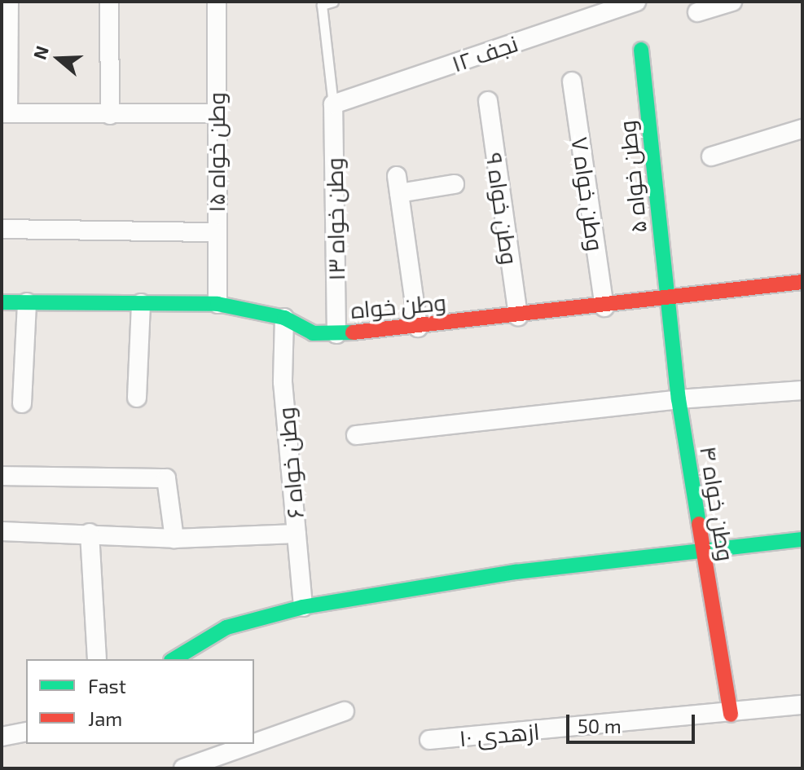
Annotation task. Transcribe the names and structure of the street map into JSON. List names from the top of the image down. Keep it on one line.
{"streets":{"street":["نجف ۱۲","وطن خواه ۱۵","وطن خواه ۵","وطن خواه ۷","وطن خواه ۹","وطن خواه ۱۳","وطن خواه","وطن خواه ۶","وطن خواه ۴","ازهدی ۱۰"]},"crossings":[["نجف ۱۲","وطن خواه ۱۳"],["وطن خواه ۱۵","وطن خواه"],["وطن خواه ۵","وطن خواه"],["وطن خواه ۵","وطن خواه ۴"],["وطن خواه ۷","وطن خواه"],["وطن خواه ۹","وطن خواه"],["وطن خواه ۱۳","وطن خواه"],["وطن خواه","وطن خواه ۶"],["وطن خواه","وطن خواه ۴"],["وطن خواه ۴","ازهدی ۱۰"]],"legend":["Fast","Jam"],"scale_bar":"50 m","north":"left"}
